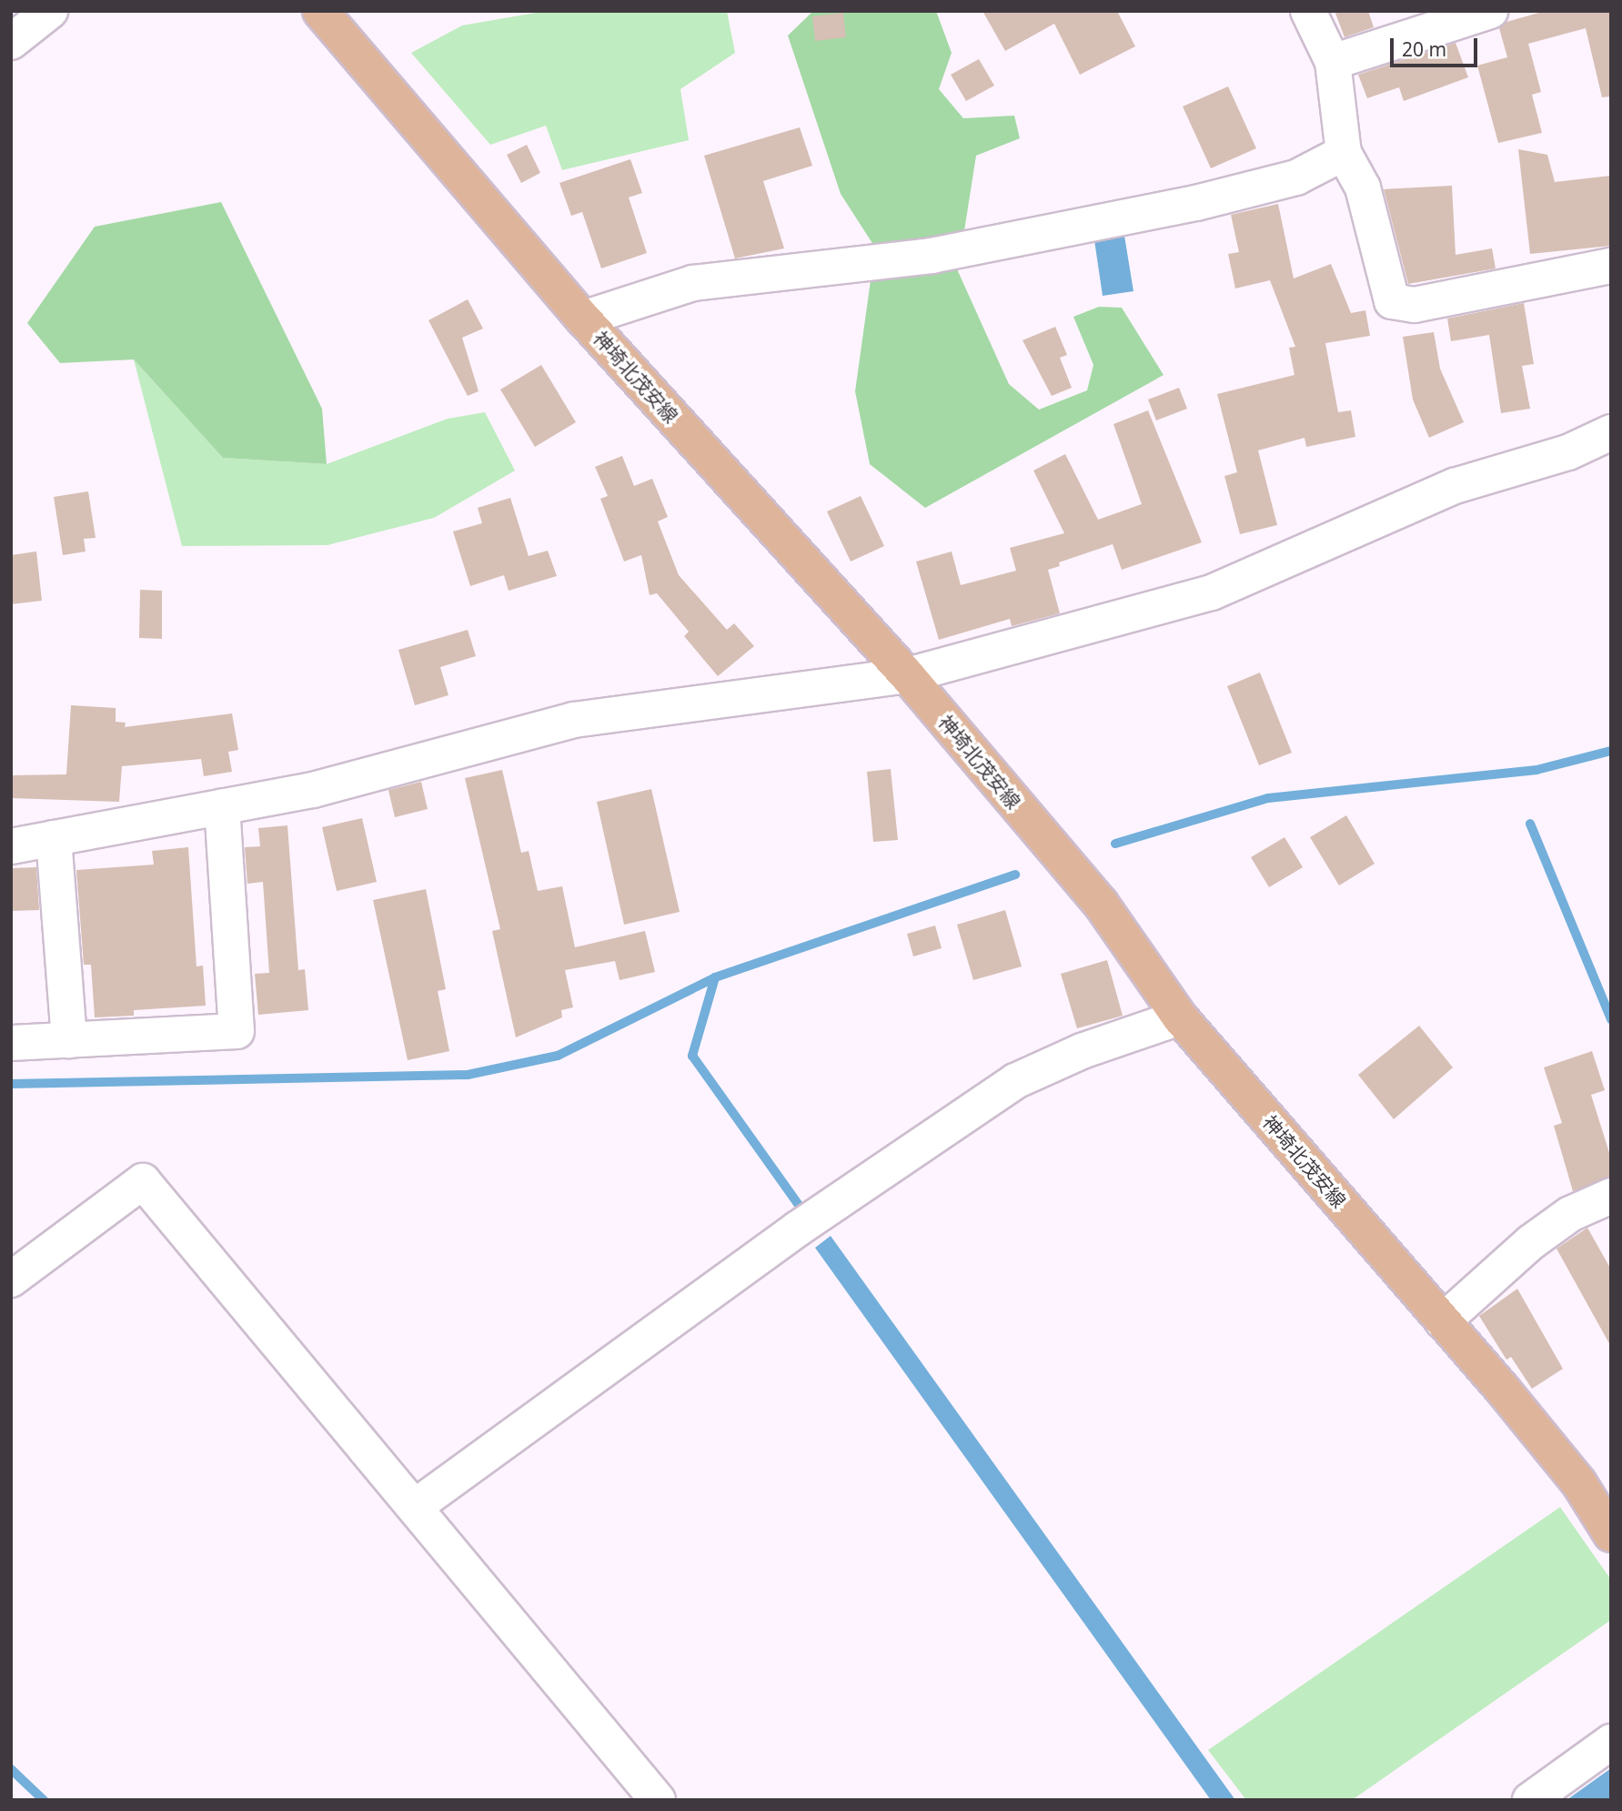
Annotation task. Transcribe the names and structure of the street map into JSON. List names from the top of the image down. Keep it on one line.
{"streets":{"main road":["神埼北茂安線"]},"scale_bar":"20 m"}
